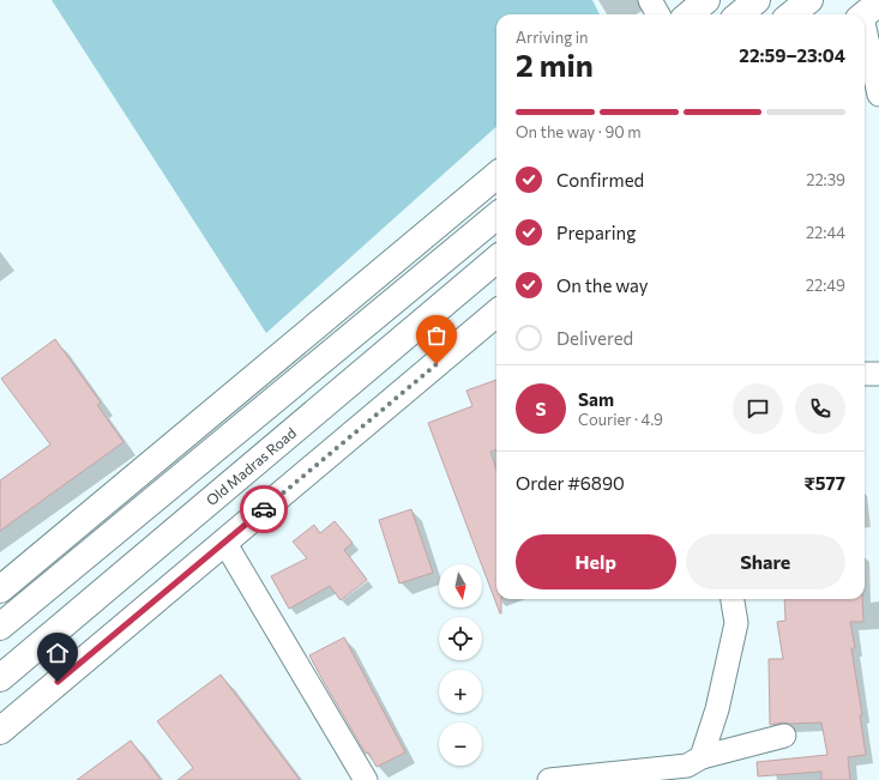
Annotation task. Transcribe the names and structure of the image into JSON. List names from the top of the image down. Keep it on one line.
{"streets":{"main road":["Old Madras Road"]},"north":"bottom","page":{"heading":["2 min","Arriving in","22:59–23:04"],"panel":["Sam","Courier · 4.9","Order #6890","₹577"],"bar":"On the way · 90 m","list":[["Confirmed","22:39"],["Preparing","22:44"],["On the way","22:49"],"Delivered"],"round":"S","buttons":["Help","Share"],"map_buttons":["+","−"]}}
